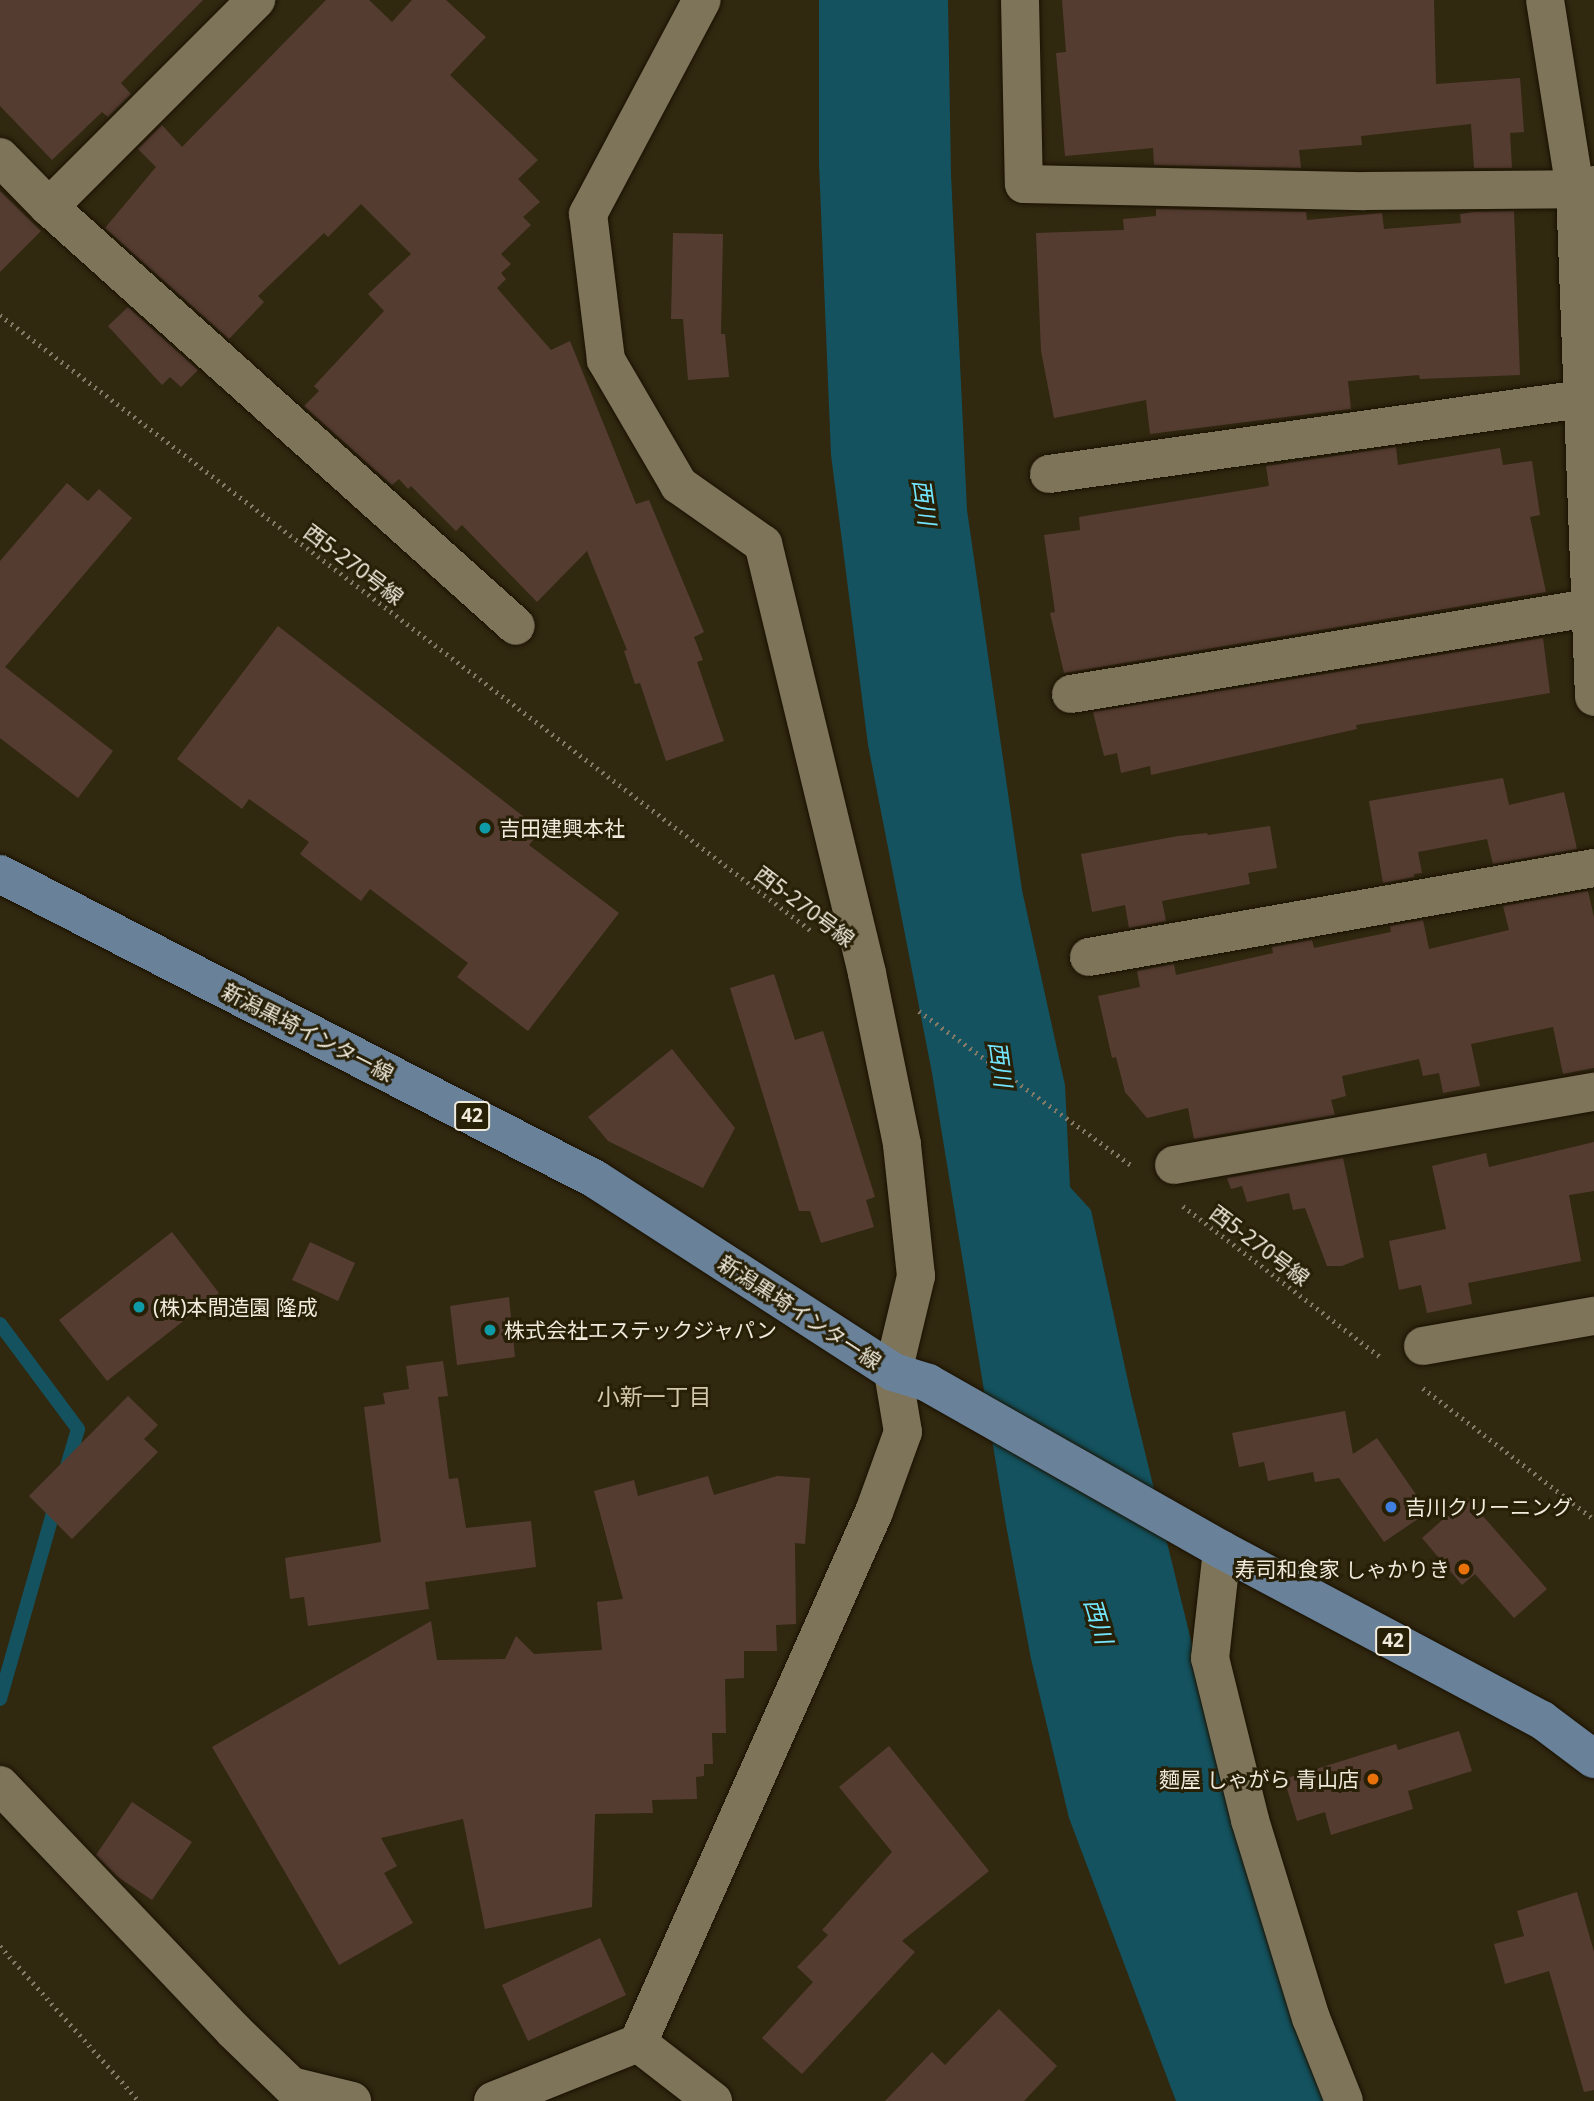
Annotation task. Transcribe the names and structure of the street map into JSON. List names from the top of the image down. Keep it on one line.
{"streets":{"main road":["新潟黒埼インター線","42"],"path":["西5-270号線"]},"districts":["小新一丁目"],"water":["西川"],"places":["吉田建興本社","(株)本間造園 隆成","株式会社エステックジャパン","吉川クリーニング","寿司和食家 しゃかりき","麵屋 しゃがら 青山店"]}
